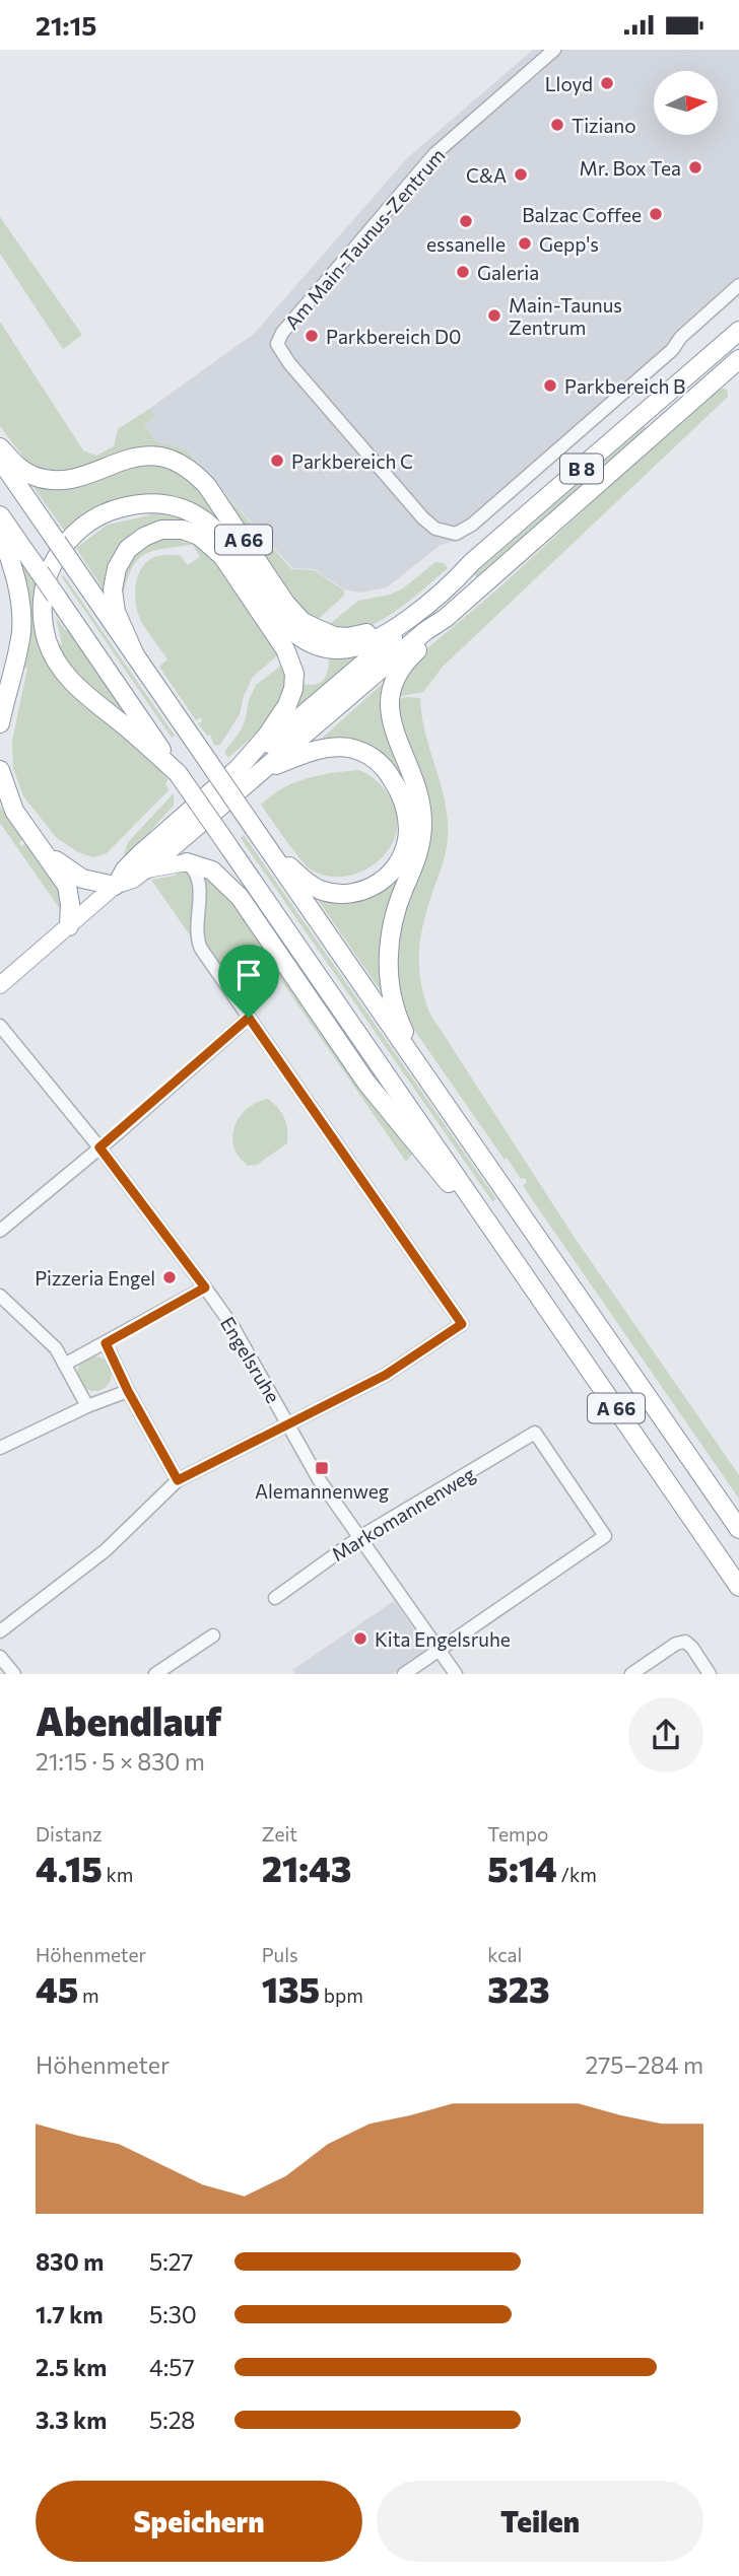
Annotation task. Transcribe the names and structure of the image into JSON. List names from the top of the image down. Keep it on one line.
{"streets":{"highway":["B 8","A 66"],"street":["Am Main-Taunus-Zentrum","Engelsruhe","Markomannenweg"]},"crossings":[["B 8","A 66"],["Engelsruhe","Markomannenweg"]],"places":{"other":["Lloyd","Tiziano","Mr. Box Tea","C&A","Balzac Coffee","essanelle","Gepp's","Galeria","Main-Taunus Zentrum","Parkbereich D0","Parkbereich B","Parkbereich C","Pizzeria Engel","Kita Engelsruhe"],"transit":["Alemannenweg"]},"north":"right","page":{"status":"21:15","heading":["Abendlauf","21:15 · 5 × 830 m"],"stats":[["Distanz","4.15 km"],["Zeit","21:43"],["Tempo","5:14 /km"],["Höhenmeter","45 m"],["Puls","135 bpm"],["kcal","323"]],"chart":["Höhenmeter","275–284 m"],"list":[{"name":"830 m","note":"5:27"},{"name":"1.7 km","note":"5:30"},{"name":"2.5 km","note":"4:57"},{"name":"3.3 km","note":"5:28"}],"buttons":["Speichern","Teilen"]}}
